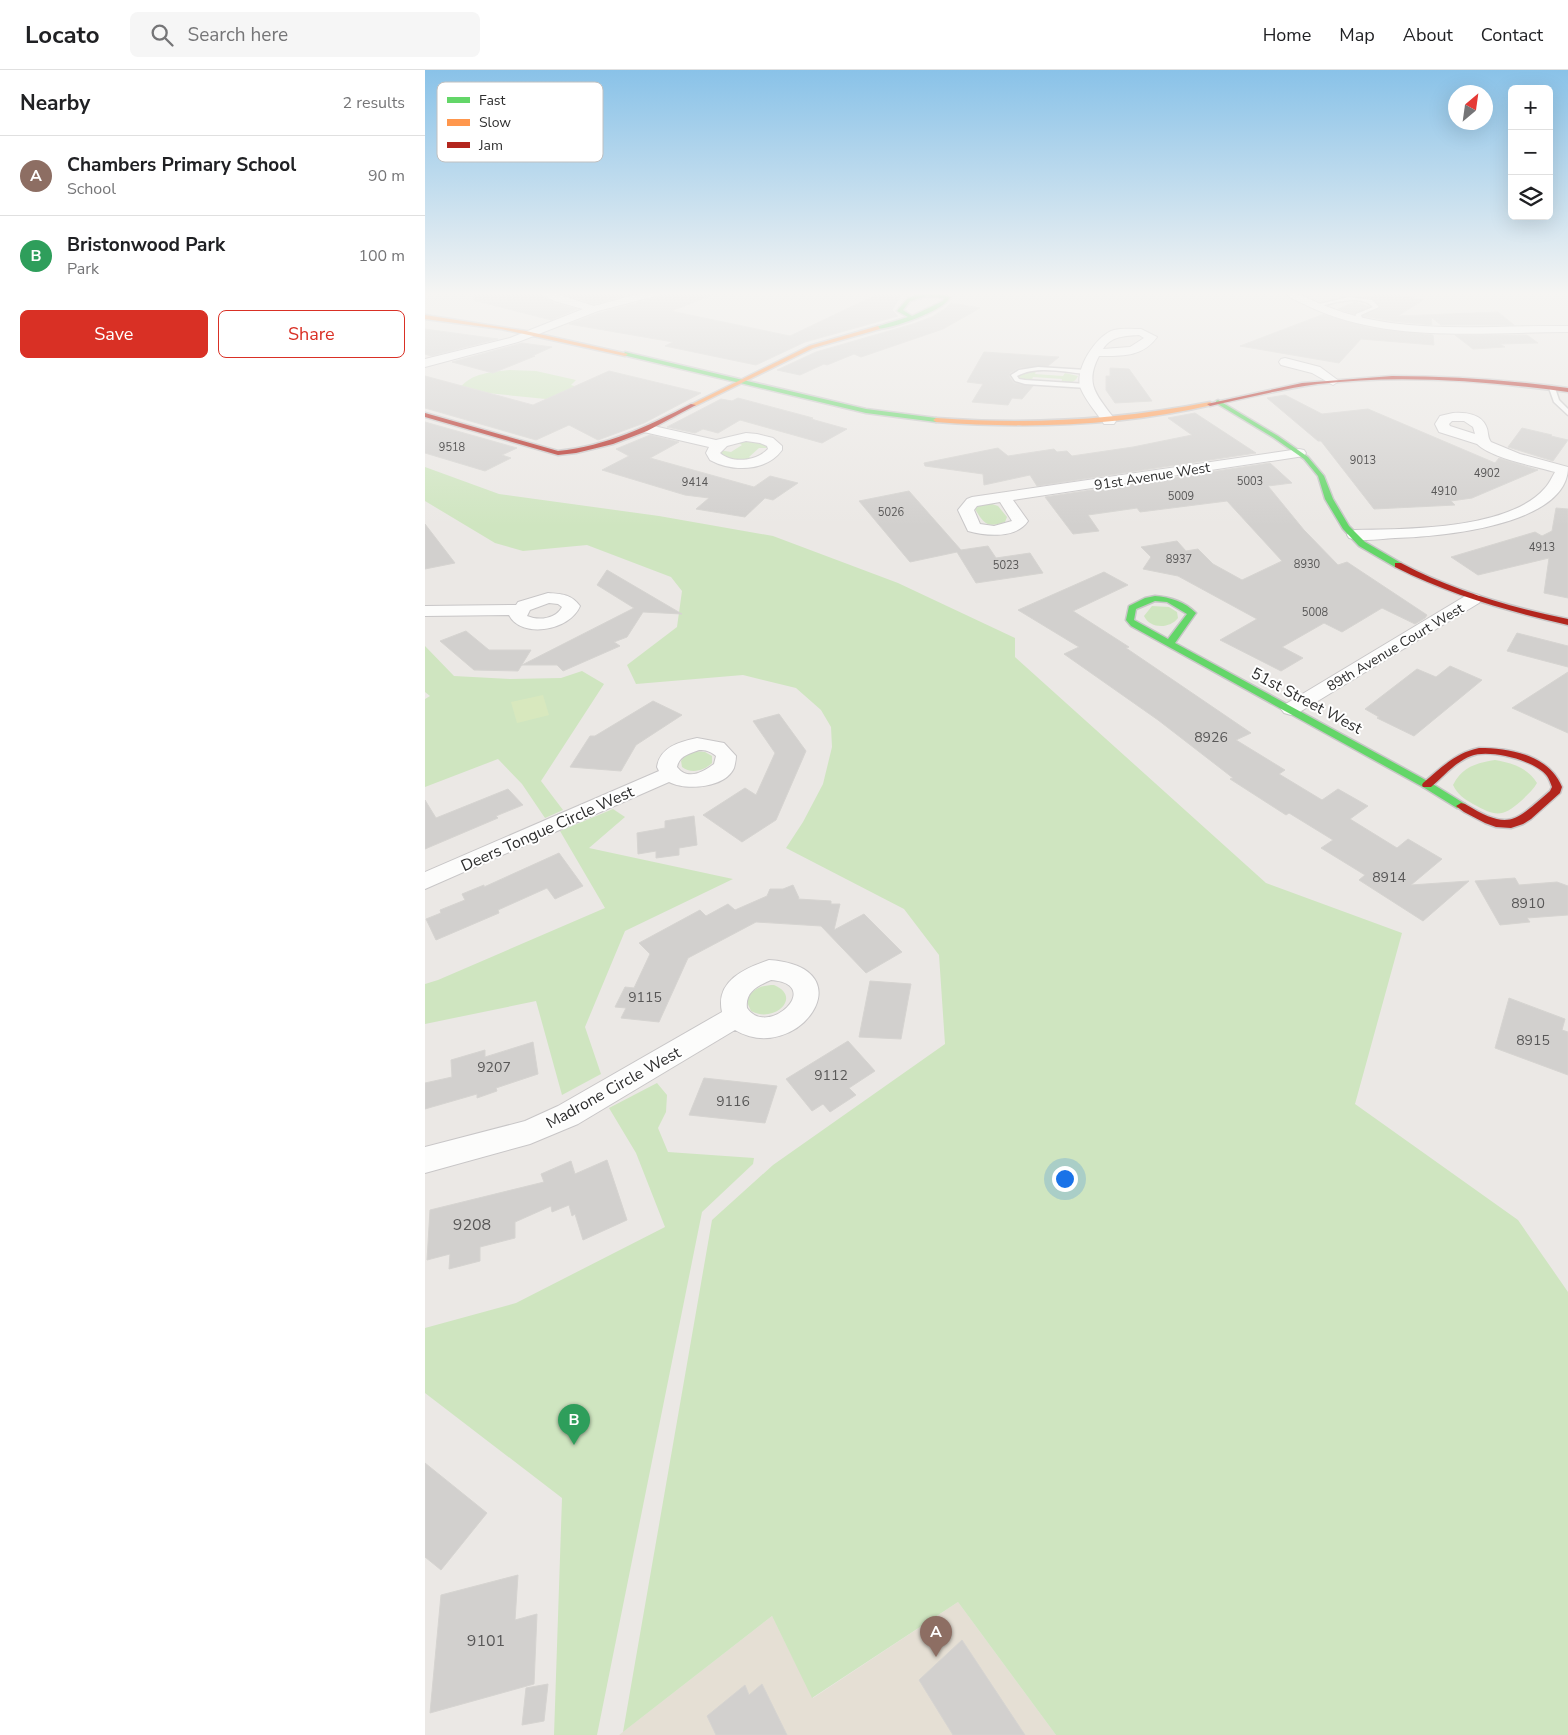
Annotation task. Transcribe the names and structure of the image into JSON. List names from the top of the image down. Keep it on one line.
{"streets":{"street":["91st Avenue West","89th Avenue Court West","51st Street West","Deers Tongue Circle West","Madrone Circle West"]},"crossings":[["89th Avenue Court West","51st Street West"]],"house_numbers":["9518","9013","4902","5003","9414","4910","5009","5026","4913","8937","8930","5023","5008","8926","8914","8910","9115","8915","9207","9112","9116","9208","9101"],"legend":["Fast","Slow","Jam"],"north":"top right","page":{"header":"Locato","search":"Search here","nav":["Home","Map","About","Contact"],"heading":["Nearby","2 results"],"map_buttons":["+","−"],"list":[{"mark":"A","name":"Chambers Primary School","note":"School","value":"90 m"},{"mark":"B","name":"Bristonwood Park","note":"Park","value":"100 m"}],"buttons":["Save","Share"],"pins":["B","A"]}}
